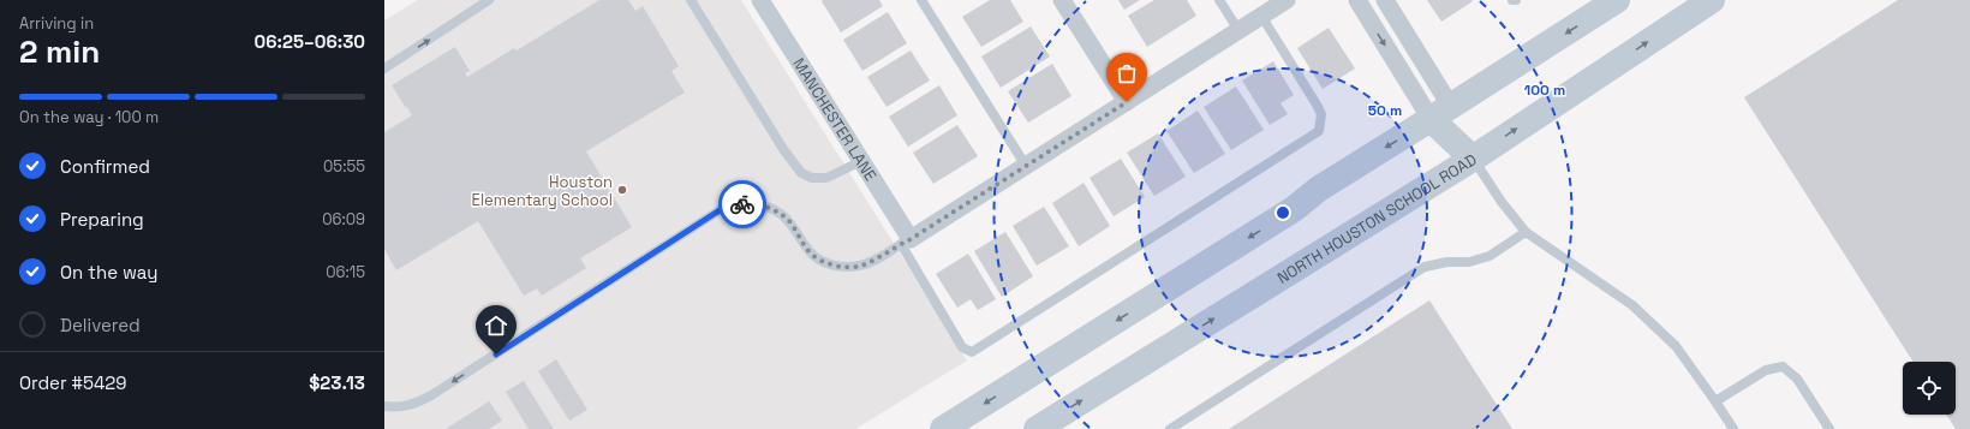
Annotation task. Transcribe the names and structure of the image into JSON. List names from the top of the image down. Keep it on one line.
{"streets":{"main road":["NORTH HOUSTON SCHOOL ROAD"],"street":["MANCHESTER LANE"]},"places":["Houston Elementary School"],"page":{"heading":["2 min","Arriving in","06:25–06:30"],"panel":["Order #5429","$23.13"],"bar":"On the way · 100 m","list":[["Confirmed","05:55"],["Preparing","06:09"],["On the way","06:15"],"Delivered"]},"rings":["100 m","50 m"]}
